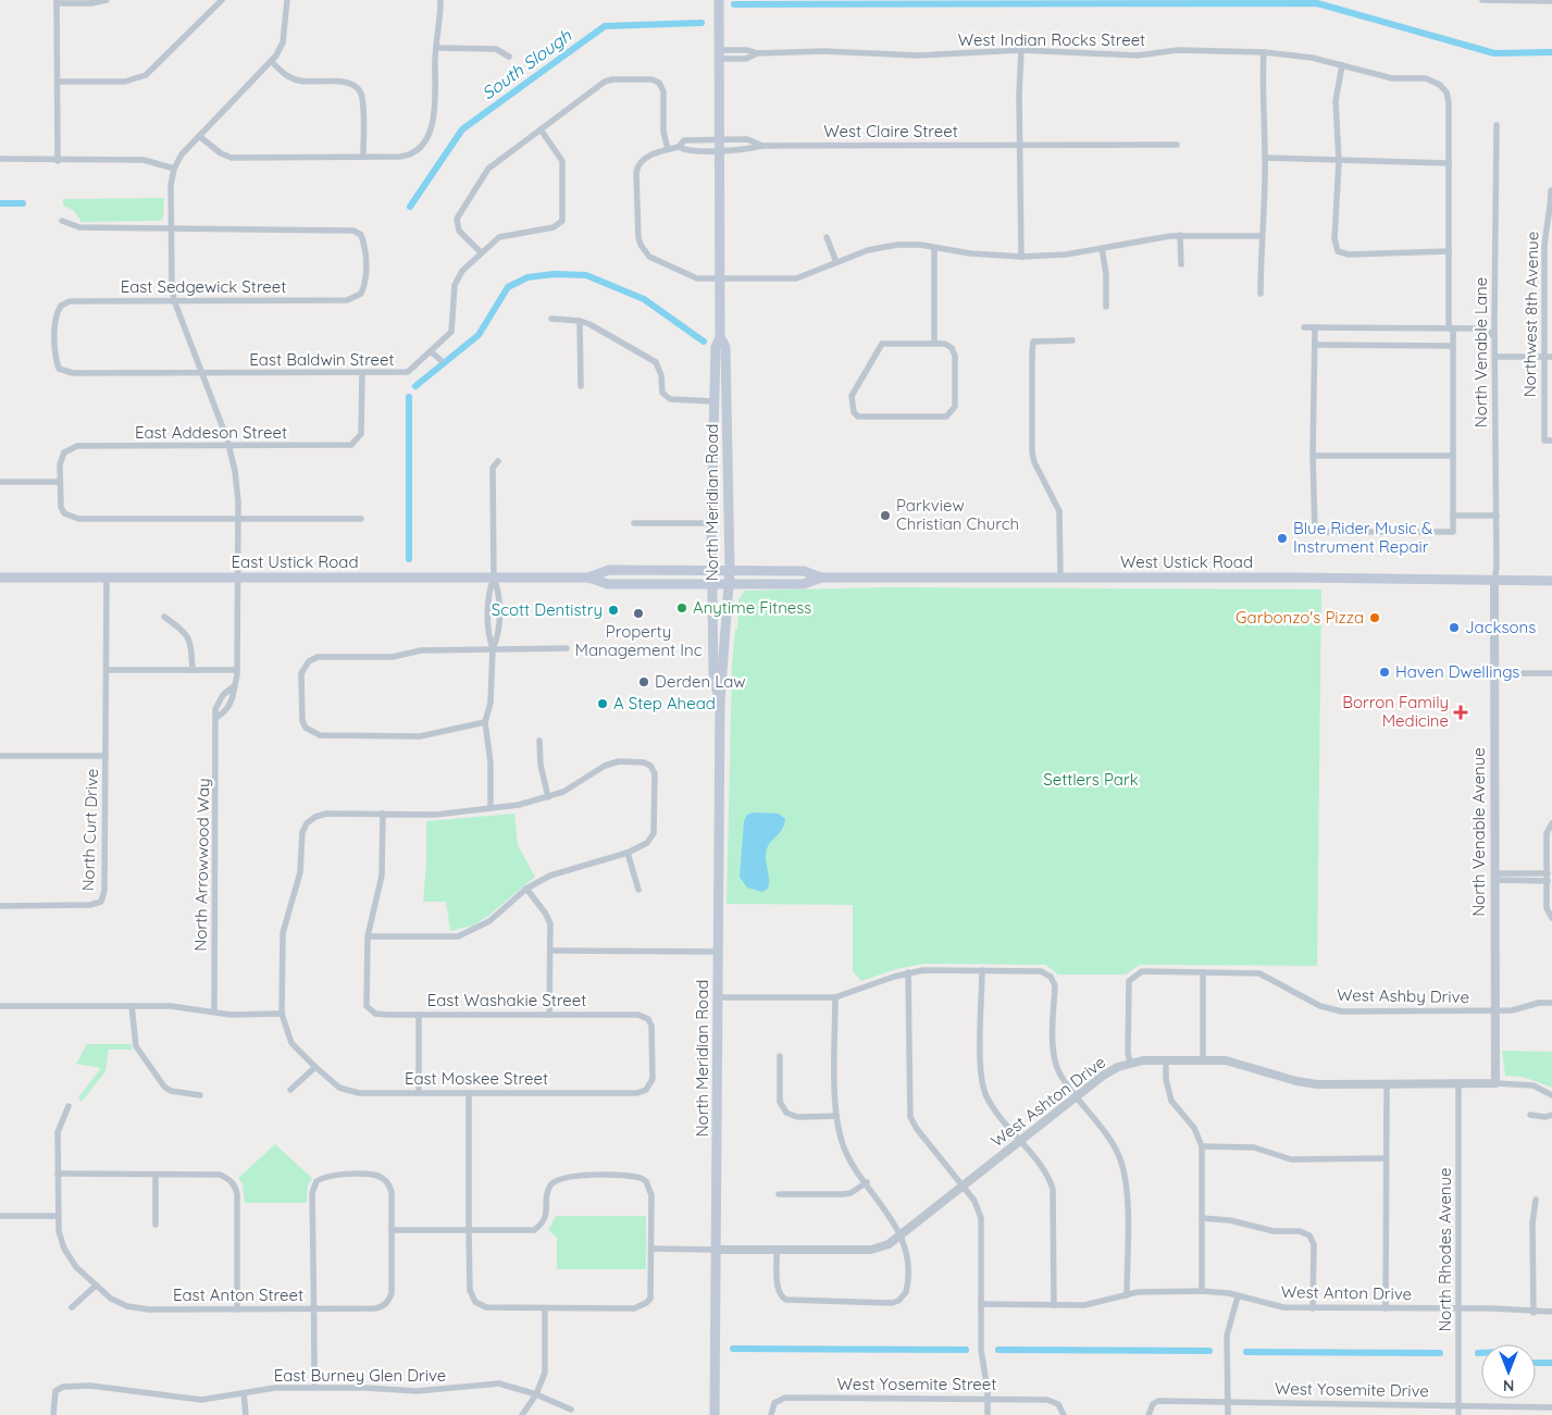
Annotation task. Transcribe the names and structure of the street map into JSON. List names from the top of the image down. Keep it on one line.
{"streets":{"main road":["North Meridian Road","East Ustick Road","West Ustick Road"],"street":["West Indian Rocks Street","West Claire Street","East Sedgewick Street","Northwest 8th Avenue","North Venable Lane","East Baldwin Street","East Addeson Street","North Curt Drive","North Venable Avenue","North Arrowwood Way","West Ashby Drive","East Washakie Street","East Moskee Street","West Ashton Drive","North Rhodes Avenue","West Anton Drive","East Anton Street","East Burney Glen Drive","West Yosemite Street","West Yosemite Drive"]},"crossings":[["West Indian Rocks Street","North Meridian Road"],["West Claire Street","North Meridian Road"],["East Sedgewick Street","East Baldwin Street"],["East Sedgewick Street","North Arrowwood Way"],["North Venable Lane","West Ustick Road"],["North Venable Lane","North Venable Avenue"],["East Baldwin Street","East Addeson Street"],["East Baldwin Street","North Arrowwood Way"],["East Addeson Street","North Arrowwood Way"],["North Meridian Road","East Ustick Road"],["North Meridian Road","West Ustick Road"],["North Meridian Road","West Ashton Drive"],["East Ustick Road","West Ustick Road"],["East Ustick Road","North Curt Drive"],["East Ustick Road","North Arrowwood Way"],["West Ustick Road","North Venable Avenue"],["North Venable Avenue","West Ashby Drive"],["North Venable Avenue","West Ashton Drive"],["West Ashby Drive","West Ashton Drive"],["East Washakie Street","East Moskee Street"],["West Ashton Drive","North Rhodes Avenue"],["North Rhodes Avenue","West Anton Drive"],["North Rhodes Avenue","West Yosemite Drive"]],"water":["South Slough"],"parks":["Settlers Park"],"places":{"other":["Parkview Christian Church","Blue Rider Music & Instrument Repair","Anytime Fitness","Scott Dentistry","Property Management Inc","Garbonzo's Pizza","Jacksons","Haven Dwellings","Derden Law","A Step Ahead"],"health":["Borron Family Medicine"]},"north":"bottom"}
